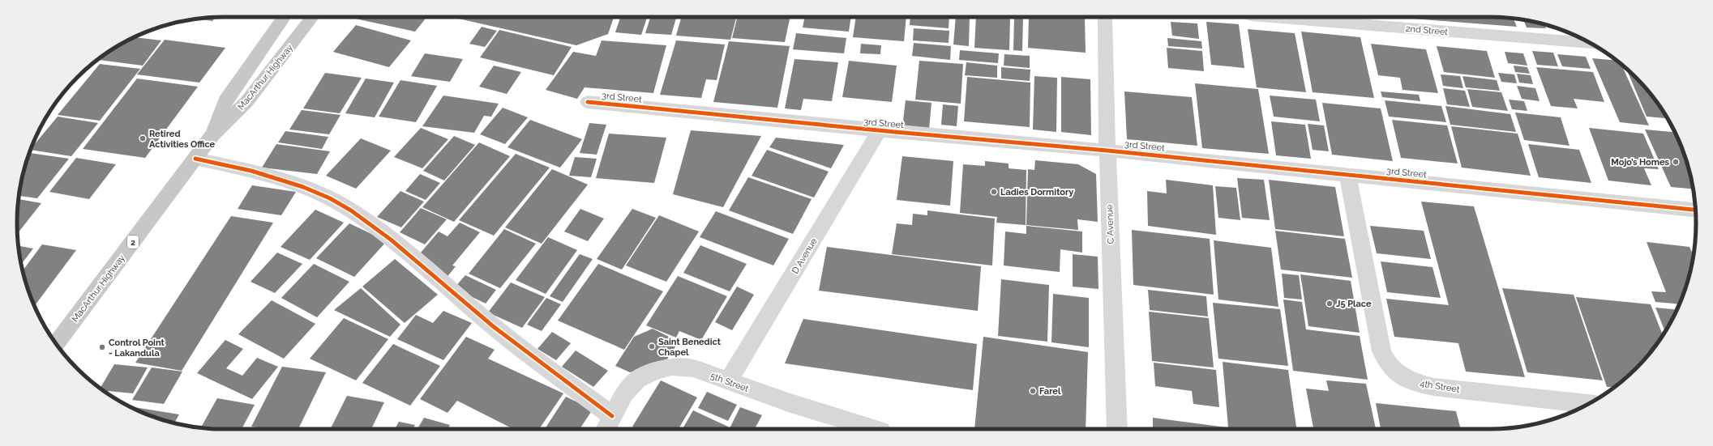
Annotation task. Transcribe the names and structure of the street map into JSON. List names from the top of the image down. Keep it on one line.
{"streets":{"highway":["MacArthur Highway","2"],"street":["2nd Street","3rd Street","C Avenue","D Avenue","5th Street","4th Street"]},"crossings":[["3rd Street","C Avenue"],["3rd Street","D Avenue"],["3rd Street","4th Street"],["D Avenue","5th Street"]],"places":["Retired Activities Office","Mojo’s Homes","Ladies Dormitory","J5 Place","Saint Benedict Chapel","Control Point - Lakandula","Farel"]}
